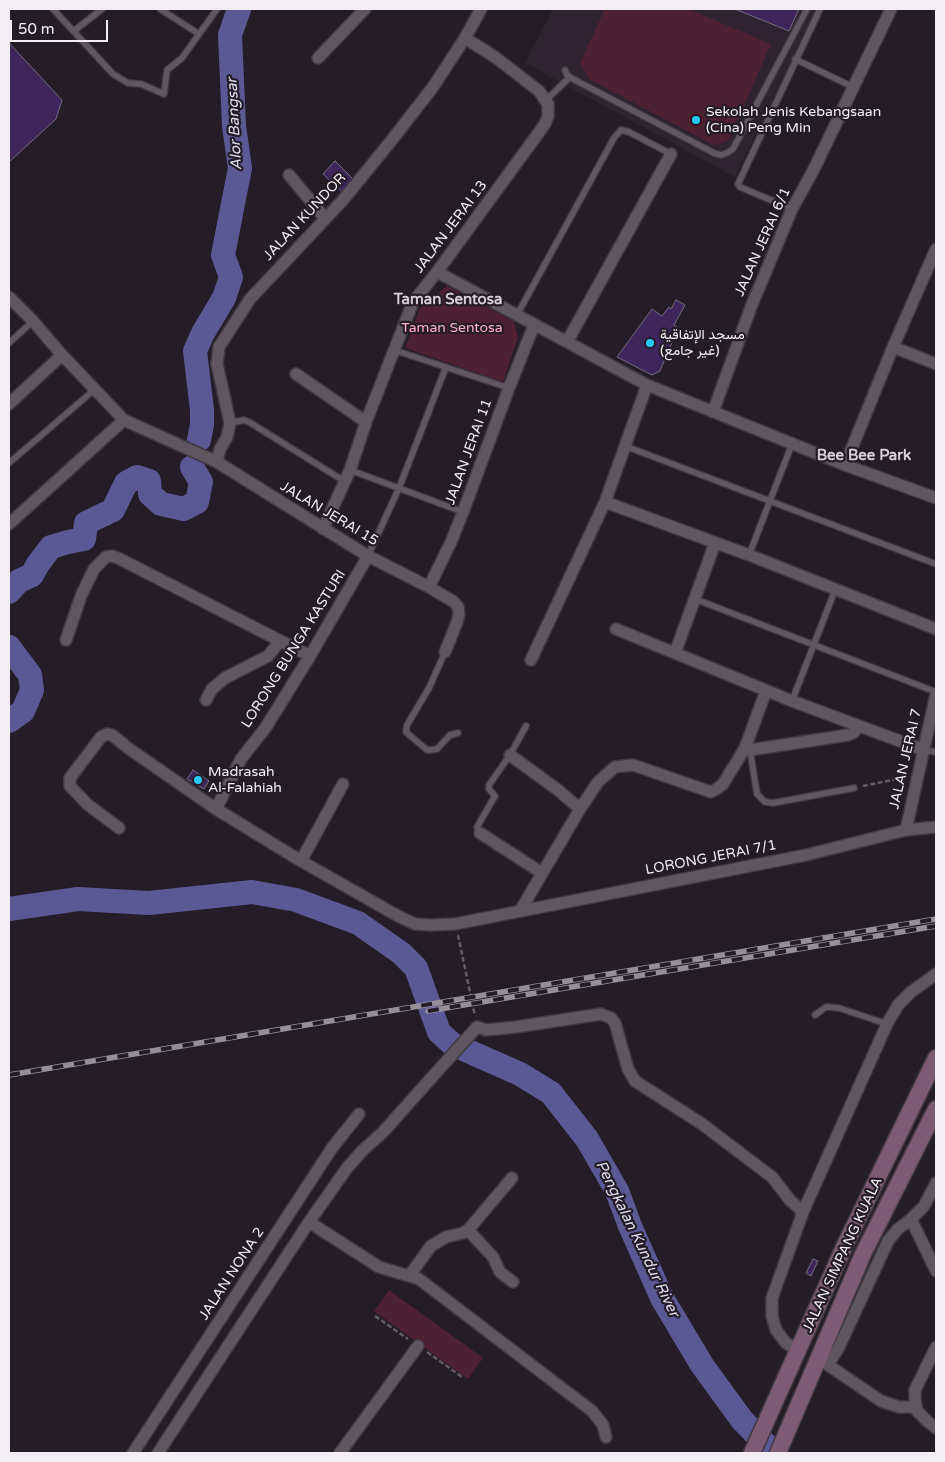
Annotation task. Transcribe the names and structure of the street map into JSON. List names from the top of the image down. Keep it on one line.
{"streets":{"main road":["JALAN SIMPANG KUALA"],"street":["JALAN KUNDOR","JALAN JERAI 13","JALAN JERAI 6/1","JALAN JERAI 11","JALAN JERAI 15","LORONG BUNGA KASTURI","JALAN JERAI 7","LORONG JERAI 7/1","JALAN NONA 2"]},"crossings":[["JALAN JERAI 13","JALAN JERAI 15"],["JALAN JERAI 11","JALAN JERAI 15"],["JALAN JERAI 15","LORONG BUNGA KASTURI"],["LORONG BUNGA KASTURI","LORONG JERAI 7/1"],["JALAN JERAI 7","LORONG JERAI 7/1"]],"districts":["Taman Sentosa","Bee Bee Park"],"water":["Alor Bangsar","Pengkalan Kundur River"],"parks":["Taman Sentosa"],"places":["Sekolah Jenis Kebangsaan (Cina) Peng Min","مسجد الإتفاقية (غير جامع)","Madrasah Al-Falahiah"],"scale_bar":"50 m"}
